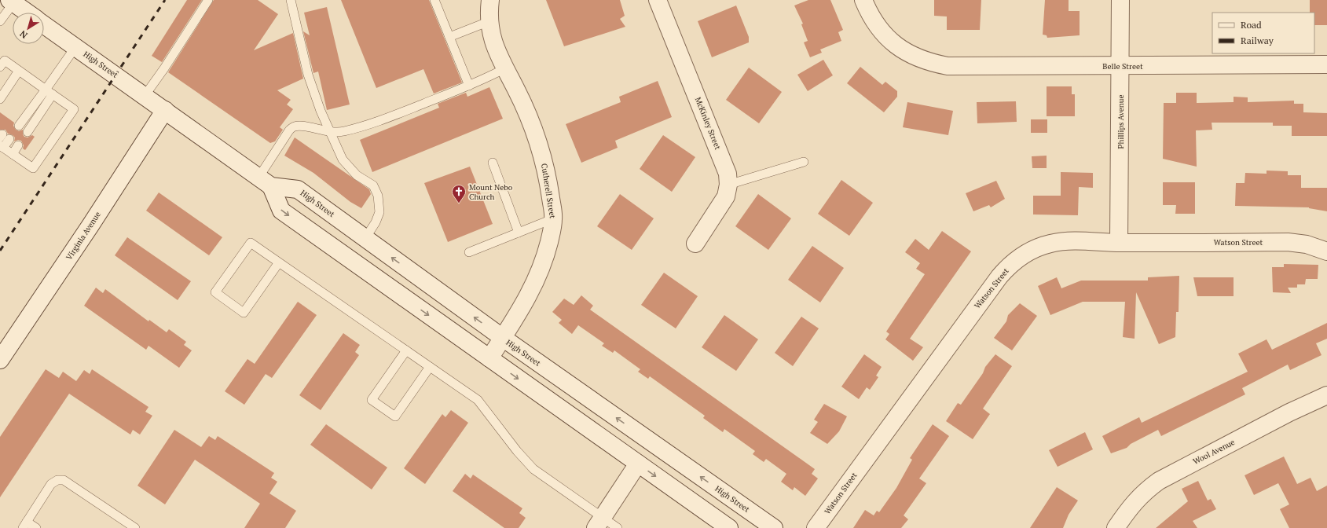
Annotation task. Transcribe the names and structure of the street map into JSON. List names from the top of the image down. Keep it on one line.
{"streets":{"street":["High Street","Belle Street","Phillips Avenue","McKinley Street","Cutherell Street","Virginia Avenue","Watson Street","Wool Avenue"]},"crossings":[["High Street","Cutherell Street"],["High Street","Virginia Avenue"],["Belle Street","Phillips Avenue"],["Phillips Avenue","Watson Street"]],"places":{"church":["Mount Nebo Church"]},"legend":["Road","Railway"],"north":"bottom left"}
